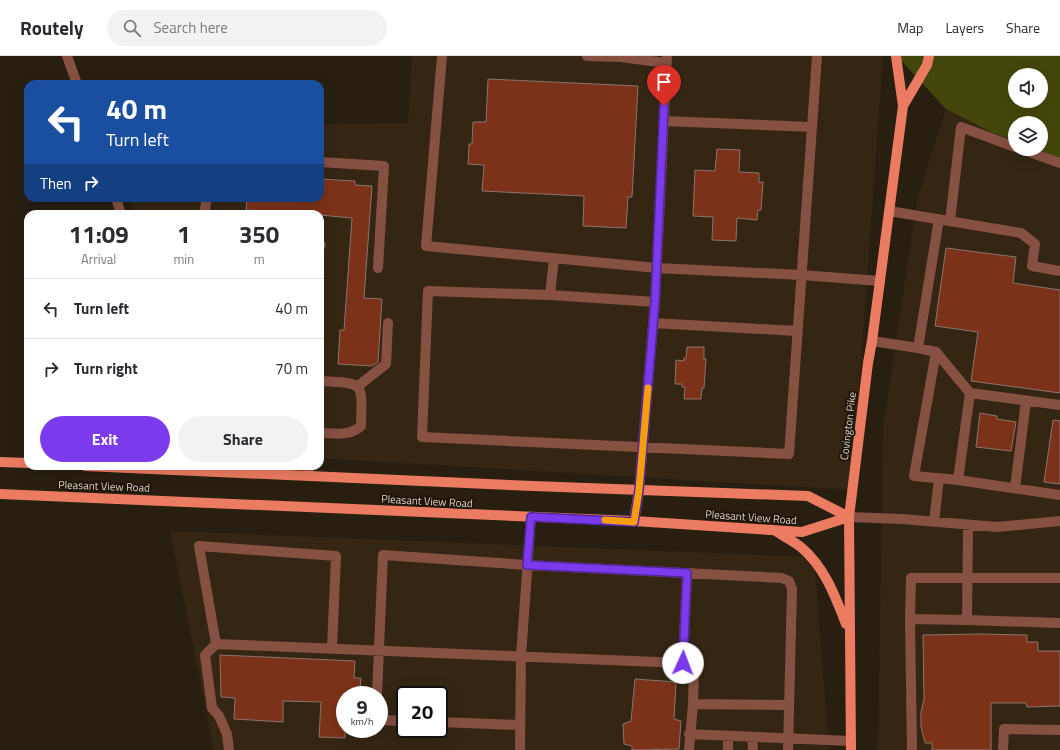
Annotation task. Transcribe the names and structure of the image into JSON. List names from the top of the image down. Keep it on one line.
{"streets":{"main road":["Covington Pike","Pleasant View Road"]},"crossings":[["Covington Pike","Pleasant View Road"]],"page":{"header":"Routely","search":"Search here","nav":["Map","Layers","Share"],"turn":["40 m","Turn left"],"then":"Then","eta":["11:09","Arrival","1","min","350","m"],"list":[{"name":"Turn left","value":"40 m"},{"name":"Turn right","value":"70 m"}],"buttons":["Exit","Share"],"speed":"9 km/h","limit":"20"}}
